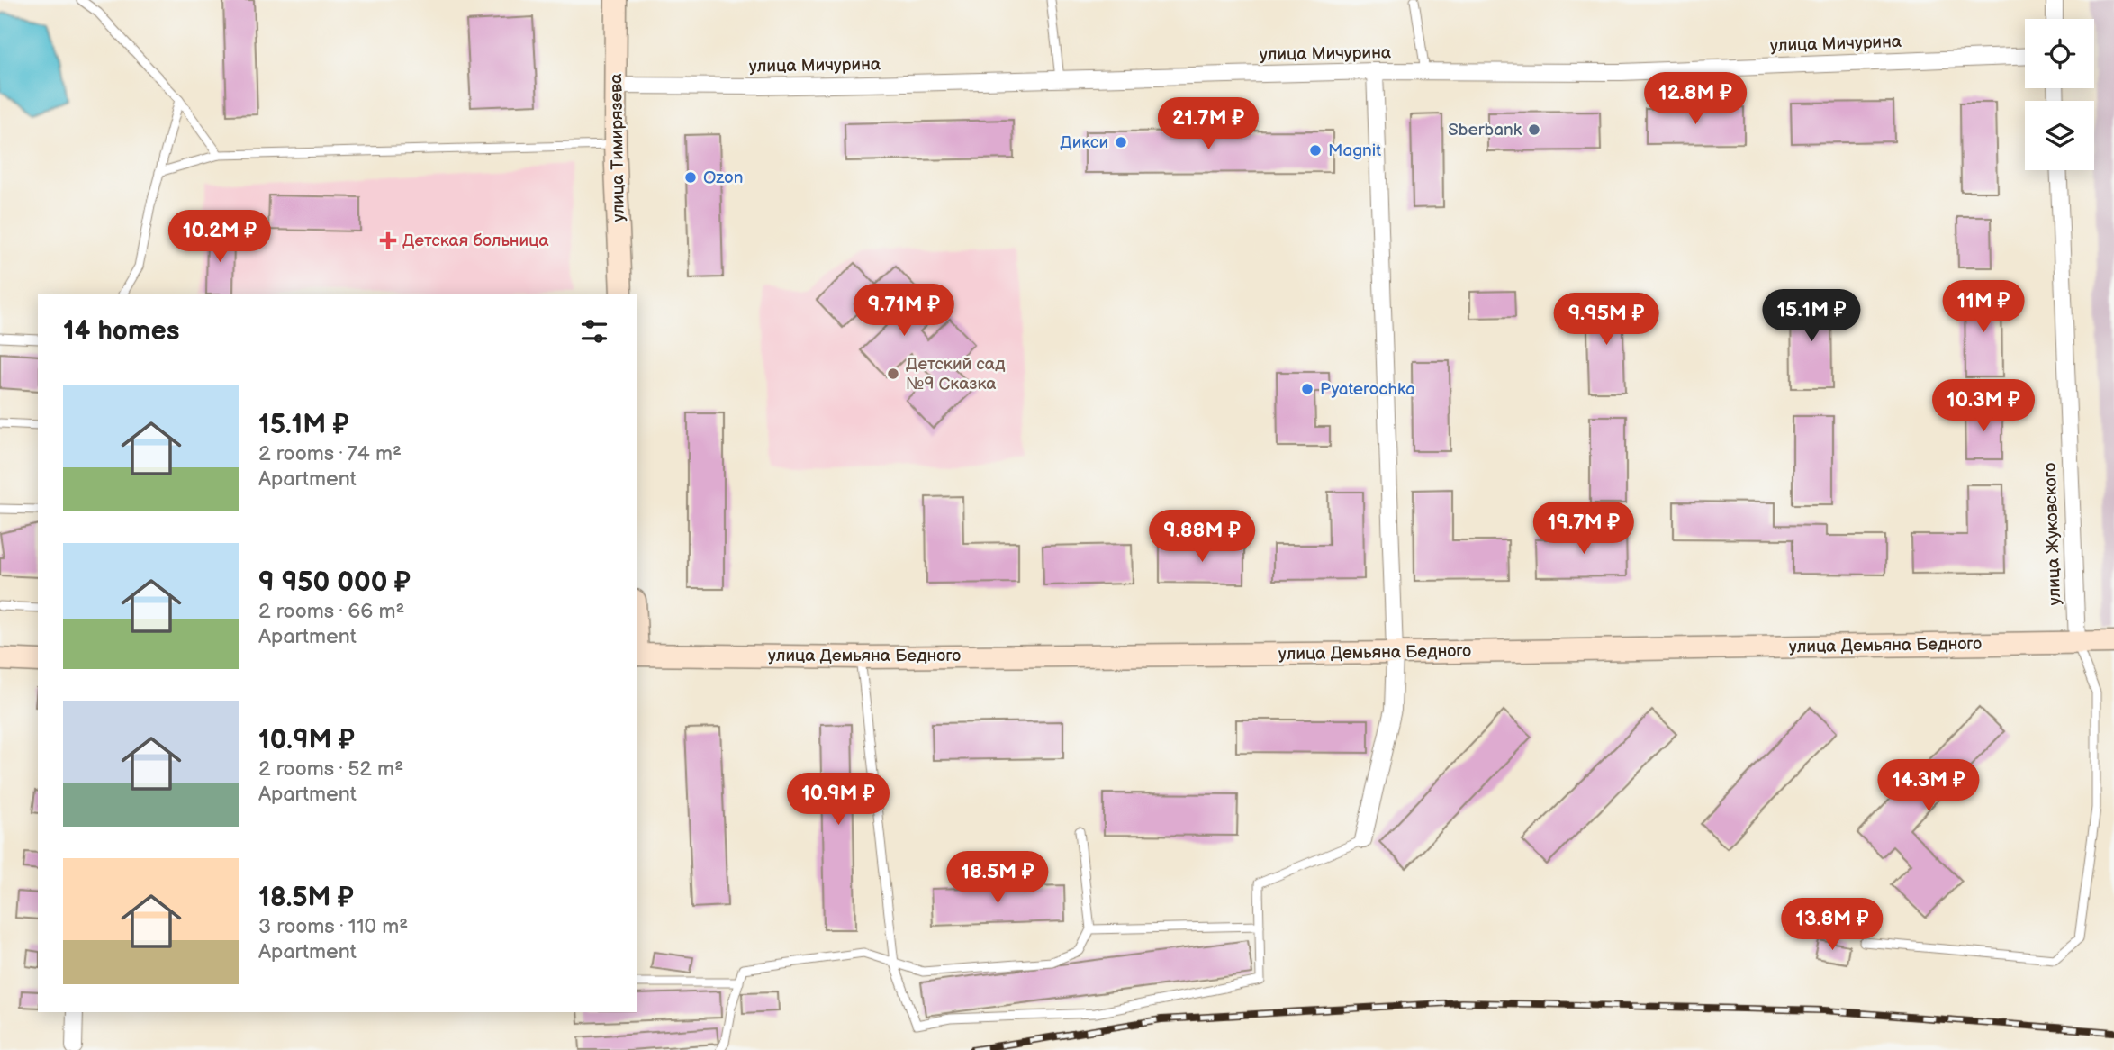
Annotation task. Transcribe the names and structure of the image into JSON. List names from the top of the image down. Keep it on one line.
{"streets":{"main road":["улица Тимирязева","улица Демьяна Бедного"],"street":["улица Мичурина","улица Жуковского"]},"crossings":[["улица Мичурина","улица Тимирязева"],["улица Жуковского","улица Демьяна Бедного"]],"places":{"other":["Sberbank","Дикси","Magnit","Ozon","Детский сад №9 Сказка","Pyaterochka"],"health":["Детская больница"]},"page":{"price":["12.8M ₽","21.7M ₽","10.2M ₽","11M ₽","9.71M ₽","15.1M ₽","9.95M ₽","10.3M ₽","19.7M ₽","9.88M ₽","14.3M ₽","10.9M ₽","18.5M ₽","13.8M ₽"],"heading":"14 homes","list":[{"name":"15.1M ₽","note":"2 rooms · 74 m² · Apartment"},{"name":"9 950 000 ₽","note":"2 rooms · 66 m² · Apartment"},{"name":"10.9M ₽","note":"2 rooms · 52 m² · Apartment"},{"name":"18.5M ₽","note":"3 rooms · 110 m² · Apartment"}]}}
